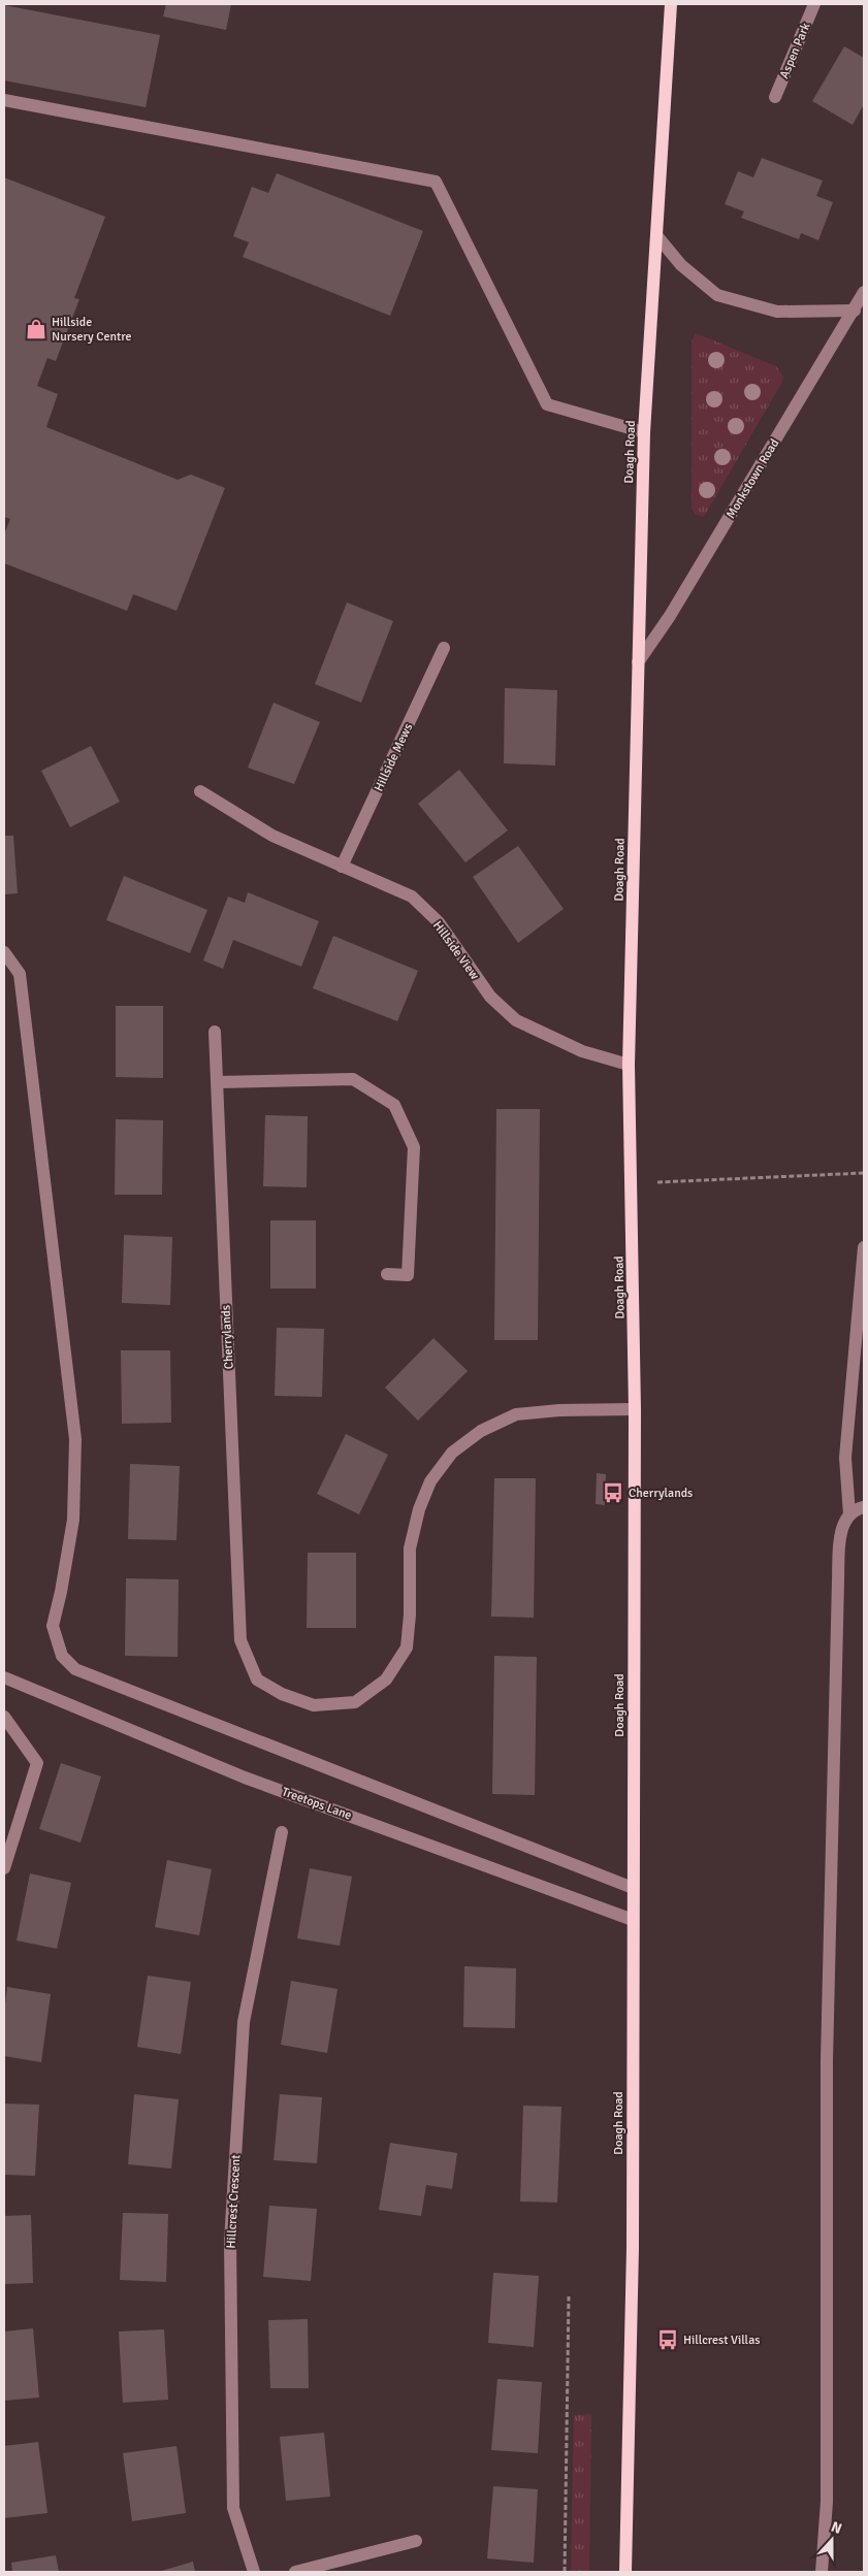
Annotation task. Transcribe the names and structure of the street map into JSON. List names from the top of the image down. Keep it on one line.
{"streets":{"main road":["Doagh Road"],"street":["Aspen Park","Monkstown Road","Hillside Mews","Hillside View","Cherrylands","Treetops Lane","Hillcrest Crescent"]},"crossings":[["Doagh Road","Monkstown Road"],["Doagh Road","Hillside View"],["Doagh Road","Cherrylands"],["Doagh Road","Treetops Lane"],["Hillside Mews","Hillside View"]],"places":{"shop":["Hillside Nursery Centre"],"bus stop":["Cherrylands","Hillcrest Villas"]},"north":"top"}
